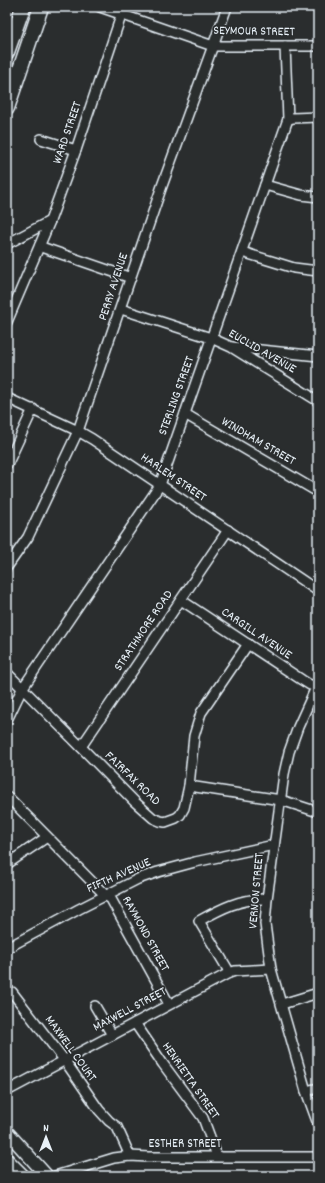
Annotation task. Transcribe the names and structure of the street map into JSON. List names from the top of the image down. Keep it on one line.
{"streets":{"street":["SEYMOUR STREET","WARD STREET","PERRY AVENUE","EUCLID AVENUE","STERLING STREET","WINDHAM STREET","HARLEM STREET","STRATHMORE ROAD","CARGILL AVENUE","FAIRFAX ROAD","FIFTH AVENUE","VERNON STREET","RAYMOND STREET","MAXWELL STREET","MAXWELL COURT","HENRIETTA STREET","ESTHER STREET"]},"crossings":[["SEYMOUR STREET","WARD STREET"],["SEYMOUR STREET","PERRY AVENUE"],["SEYMOUR STREET","STERLING STREET"],["PERRY AVENUE","EUCLID AVENUE"],["PERRY AVENUE","HARLEM STREET"],["EUCLID AVENUE","STERLING STREET"],["STERLING STREET","WINDHAM STREET"],["STERLING STREET","HARLEM STREET"],["STERLING STREET","FAIRFAX ROAD"],["HARLEM STREET","STRATHMORE ROAD"],["STRATHMORE ROAD","CARGILL AVENUE"],["STRATHMORE ROAD","FAIRFAX ROAD"],["CARGILL AVENUE","FAIRFAX ROAD"],["CARGILL AVENUE","VERNON STREET"],["FIFTH AVENUE","VERNON STREET"],["FIFTH AVENUE","RAYMOND STREET"],["VERNON STREET","MAXWELL STREET"],["RAYMOND STREET","MAXWELL STREET"],["MAXWELL STREET","MAXWELL COURT"],["MAXWELL STREET","HENRIETTA STREET"],["MAXWELL COURT","ESTHER STREET"],["HENRIETTA STREET","ESTHER STREET"]],"north":"top"}
